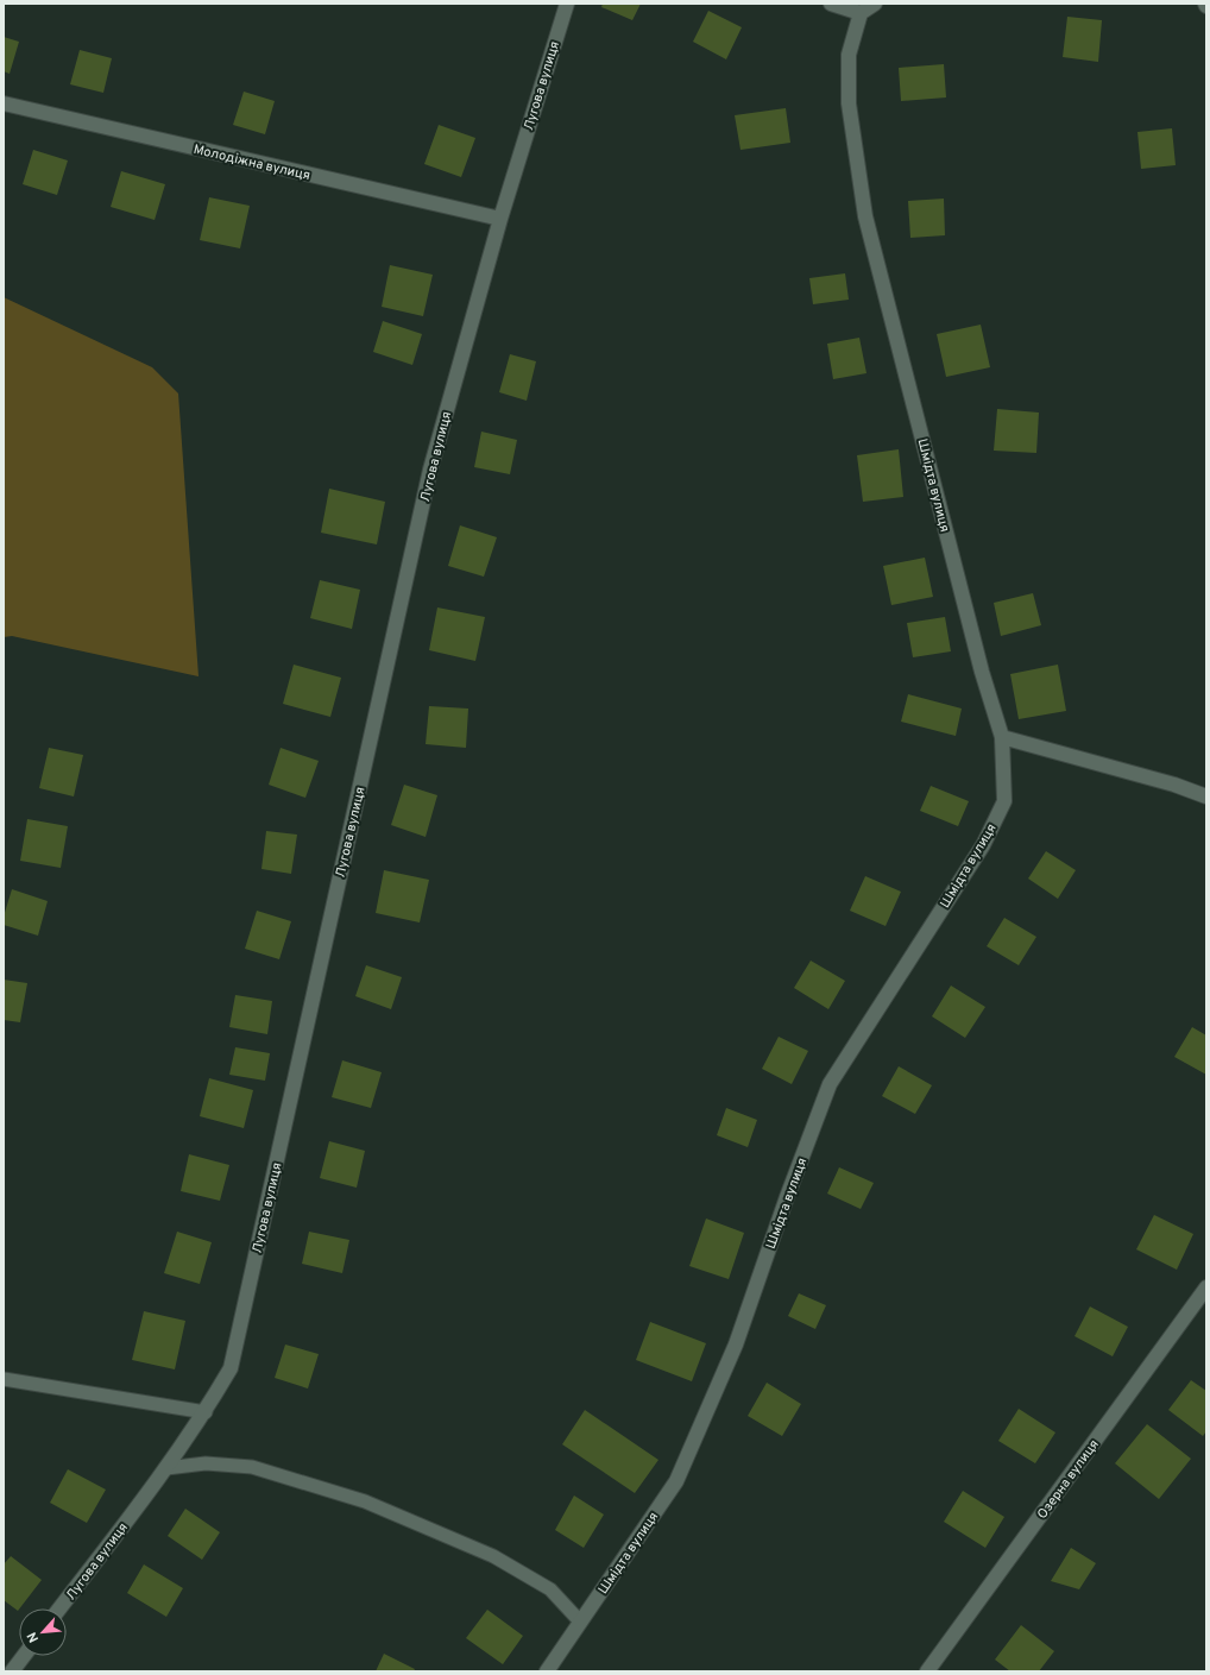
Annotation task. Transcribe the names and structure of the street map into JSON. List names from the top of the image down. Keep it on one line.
{"streets":{"street":["Лугова вулиця","Молодіжна вулиця","Шмідта вулиця","Озерна вулиця"]},"crossings":[["Лугова вулиця","Молодіжна вулиця"]],"north":"bottom left"}
